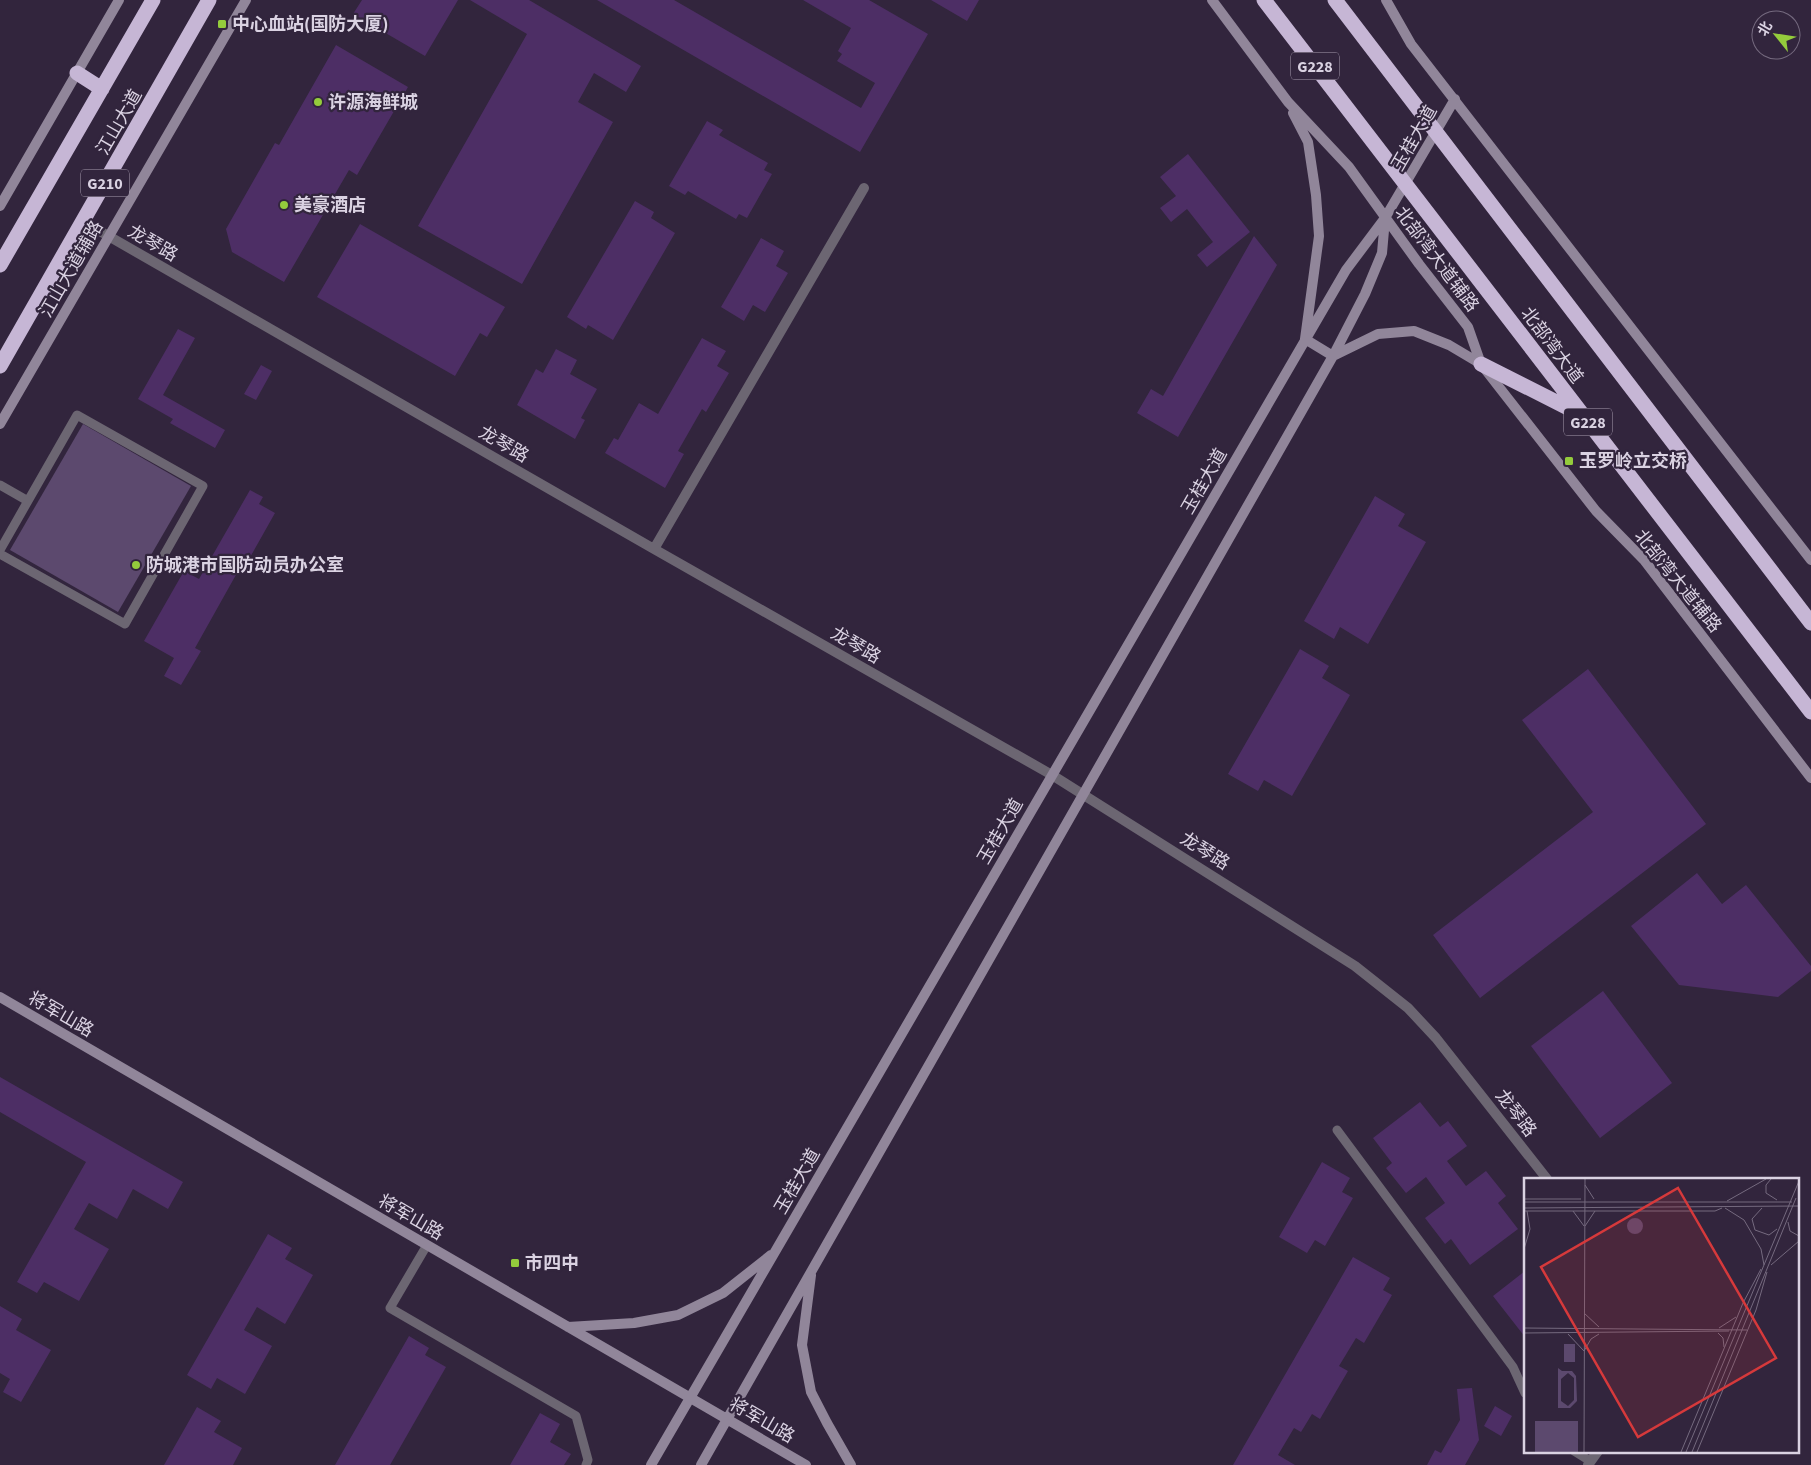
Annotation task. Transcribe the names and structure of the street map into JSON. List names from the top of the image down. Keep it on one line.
{"streets":{"highway":["G228","江山大道","G210","北部湾大道"],"main road":["玉桂大道","北部湾大道辅路","江山大道辅路","将军山路"],"street":["龙琴路"]},"crossings":[["江山大道","龙琴路"],["玉桂大道","龙琴路"],["玉桂大道","北部湾大道辅路"],["玉桂大道","北部湾大道"],["玉桂大道","将军山路"],["龙琴路","江山大道辅路"]],"places":{"transit":["中心血站(国防大厦)","玉罗岭立交桥","市四中"],"other":["许源海鲜城","美豪酒店","防城港市国防动员办公室"]},"north":"top left"}
